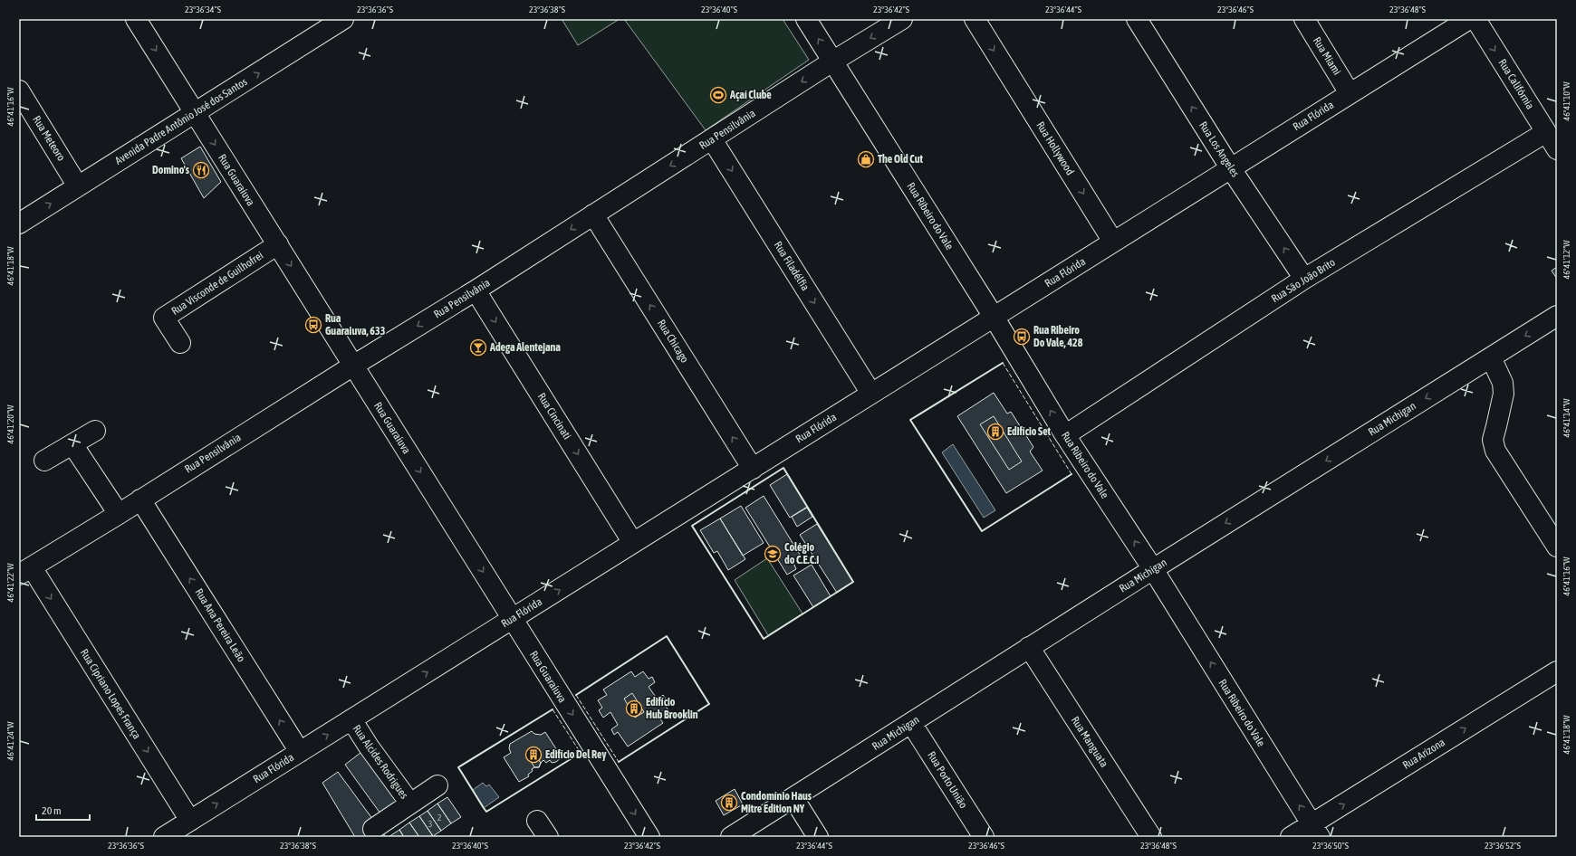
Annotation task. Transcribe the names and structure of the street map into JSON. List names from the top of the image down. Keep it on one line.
{"streets":{"street":["Rua Miami","Rua Califórnia","Rua Flórida","Avenida Padre Antônio José dos Santos","Rua Pensilvânia","Rua Meteoro","Rua Hollywood","Rua Los Angeles","Rua Guaraíuva","Rua Ribeiro do Vale","Rua Filadélfia","Rua São João Brito","Rua Visconde de Guilhofrei","Rua Chicago","Rua Cincinati","Rua Michigan","Rua Ana Pereira Leão","Rua Cipriano Lopes França","Rua Manguata","Rua Arizona","Rua Alcides Rodrigues","Rua Porto União"]},"crossings":[["Rua Miami","Rua Flórida"],["Rua Califórnia","Rua São João Brito"],["Rua Flórida","Rua Hollywood"],["Rua Flórida","Rua Los Angeles"],["Rua Flórida","Rua Guaraíuva"],["Rua Flórida","Rua Ribeiro do Vale"],["Rua Flórida","Rua Filadélfia"],["Rua Flórida","Rua Chicago"],["Rua Flórida","Rua Cincinati"],["Rua Flórida","Rua Ana Pereira Leão"],["Rua Flórida","Rua Cipriano Lopes França"],["Rua Flórida","Rua Alcides Rodrigues"],["Avenida Padre Antônio José dos Santos","Rua Meteoro"],["Avenida Padre Antônio José dos Santos","Rua Guaraíuva"],["Rua Pensilvânia","Rua Guaraíuva"],["Rua Pensilvânia","Rua Ribeiro do Vale"],["Rua Pensilvânia","Rua Filadélfia"],["Rua Pensilvânia","Rua Chicago"],["Rua Pensilvânia","Rua Cincinati"],["Rua Pensilvânia","Rua Ana Pereira Leão"],["Rua Pensilvânia","Rua Cipriano Lopes França"],["Rua Los Angeles","Rua São João Brito"],["Rua Guaraíuva","Rua Visconde de Guilhofrei"],["Rua Ribeiro do Vale","Rua São João Brito"],["Rua Ribeiro do Vale","Rua Michigan"],["Rua Ribeiro do Vale","Rua Arizona"],["Rua Michigan","Rua Manguata"],["Rua Michigan","Rua Porto União"]],"one_way":["Rua Califórnia","Avenida Padre Antônio José dos Santos","Rua Pensilvânia","Rua Hollywood","Rua Los Angeles","Rua Guaraíuva","Rua Ribeiro do Vale","Rua Filadélfia","Rua Chicago","Rua Cincinati","Rua Michigan","Rua Ana Pereira Leão","Rua Cipriano Lopes França","Rua Arizona"],"places":{"sports":["Açaí Clube"],"shop":["The Old Cut"],"restaurant":["Domino's"],"bus stop":["Rua Guaraiuva, 633","Rua Ribeiro Do Vale, 428"],"bar":["Adega Alentejana"],"building":["Edifício Set","Edifício Hub Brooklin","Edifício Del Rey","Condomínio Haus Mitre Edition NY"],"school or university":["Colégio do C.E.C.I"]},"house_numbers":["2","3"],"scale_bar":"20 m","coordinates":["23°36'34\"S","23°36'36\"S","23°36'38\"S","23°36'40\"S","23°36'42\"S","23°36'44\"S","23°36'46\"S","23°36'48\"S","46°41'10\"W","46°41'16\"W","46°41'12\"W","46°41'18\"W","46°41'14\"W","46°41'20\"W","46°41'22\"W","46°41'24\"W","23°36'50\"S","23°36'52\"S"]}
